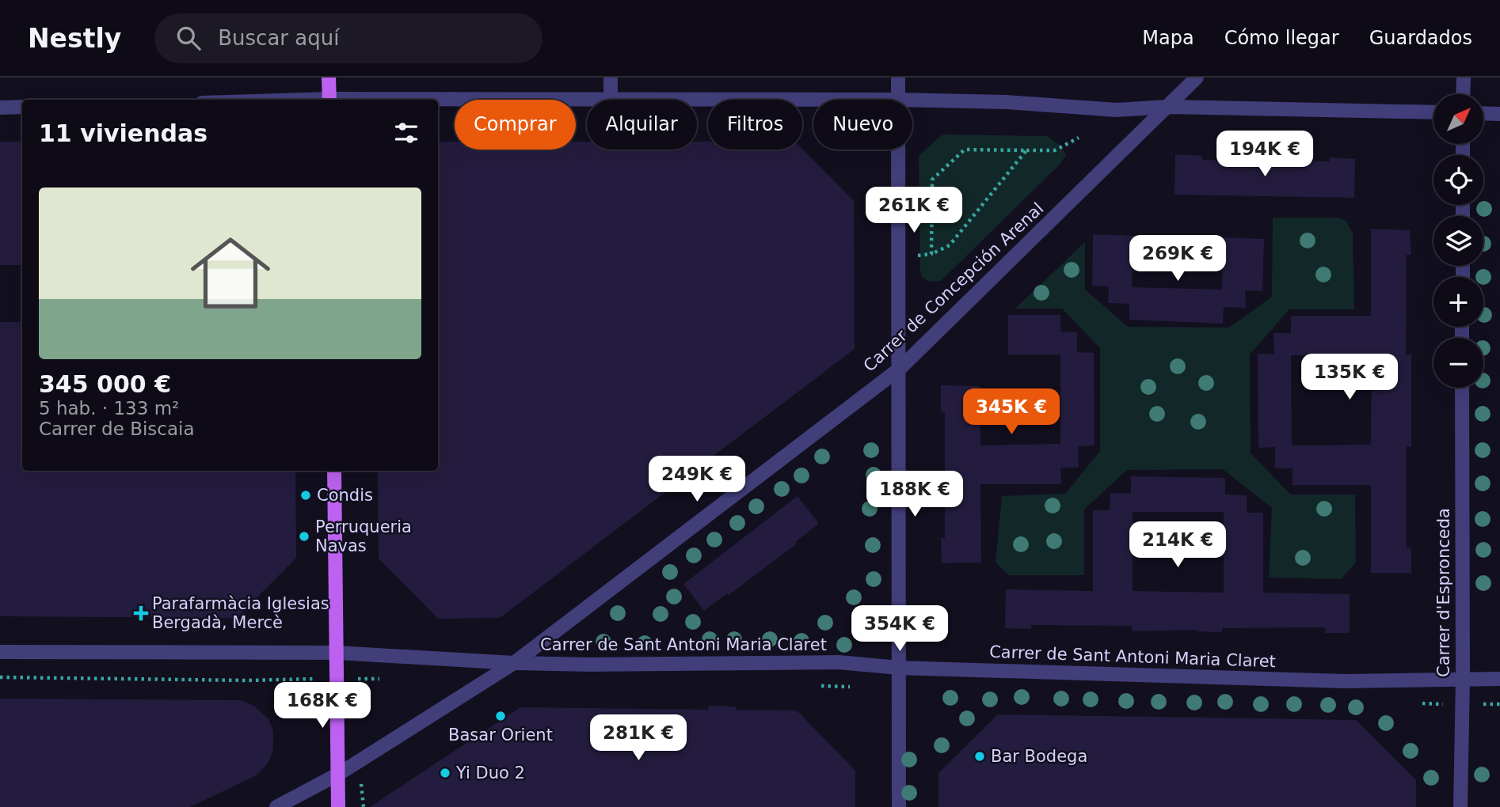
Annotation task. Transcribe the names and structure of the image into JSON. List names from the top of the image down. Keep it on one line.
{"streets":{"street":["Carrer de Concepción Arenal","Carrer d'Espronceda","Carrer de Sant Antoni Maria Claret"]},"crossings":[["Carrer de Concepción Arenal","Carrer de Sant Antoni Maria Claret"],["Carrer d'Espronceda","Carrer de Sant Antoni Maria Claret"]],"places":{"other":["Condis","Perruqueria Navas","Basar Orient","Bar Bodega","Yi Duo 2"],"health":["Parafarmàcia Iglesias Bergadà, Mercè"]},"north":"top right","page":{"header":"Nestly","search":"Buscar aquí","nav":["Mapa","Cómo llegar","Guardados"],"map_buttons":["+","−"],"chip":["Comprar","Alquilar","Filtros","Nuevo"],"heading":"11 viviendas","price":["194K €","261K €","269K €","135K €","345K €","249K €","188K €","214K €","354K €","168K €","281K €"],"list":[{"name":"345 000 €","note":"5 hab. · 133 m² · Carrer de Biscaia"}]}}
